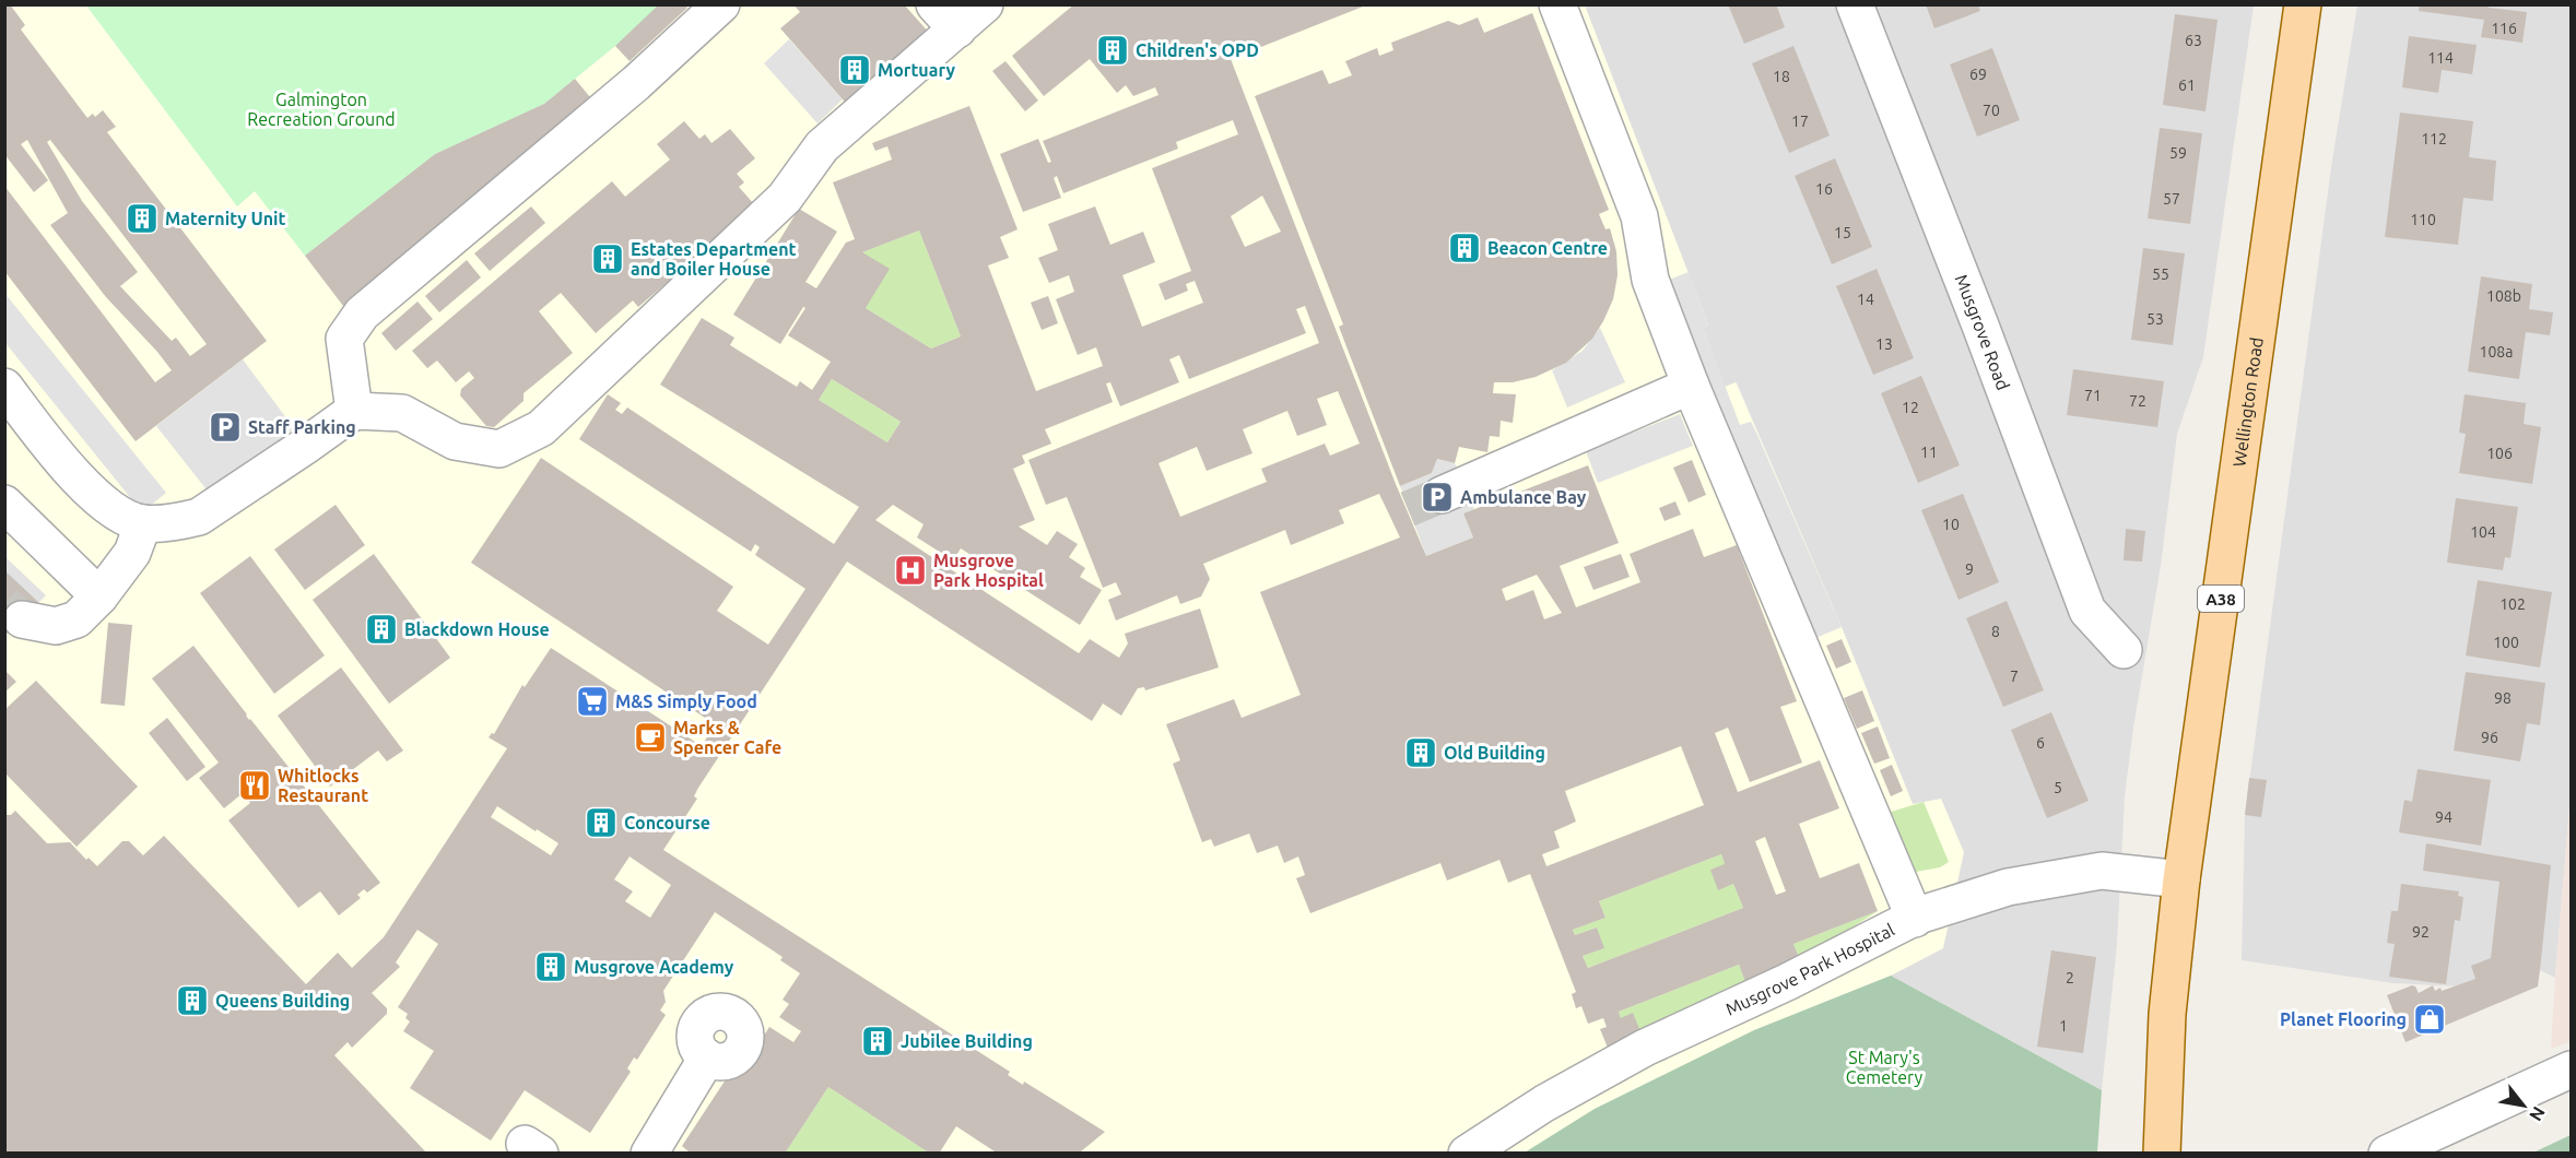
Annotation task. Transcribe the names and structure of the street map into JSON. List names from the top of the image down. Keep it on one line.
{"streets":{"main road":["Wellington Road","A38"],"street":["Musgrove Road","Musgrove Park Hospital"]},"crossings":[["Wellington Road","A38"],["Wellington Road","Musgrove Park Hospital"],["A38","Musgrove Park Hospital"]],"parks":["Galmington Recreation Ground","St Mary's Cemetery"],"places":{"building":["Children's OPD","Mortuary","Maternity Unit","Beacon Centre","Estates Department and Boiler House","Blackdown House","Old Building","Concourse","Musgrove Academy","Queens Building","Jubilee Building"],"parking":["Staff Parking","Ambulance Bay"],"hospital":["Musgrove Park Hospital"],"supermarket":["M&S Simply Food"],"cafe":["Marks & Spencer Cafe"],"restaurant":["Whitlocks Restaurant"],"shop":["Planet Flooring"]},"house_numbers":["116","63","114","69","18","61","70","17","112","59","16","57","110","15","55","108b","14","53","13","108a","71","72","12","11","106","10","104","9","102","8","100","7","98","96","6","5","94","92","2","1"],"north":"bottom right"}
